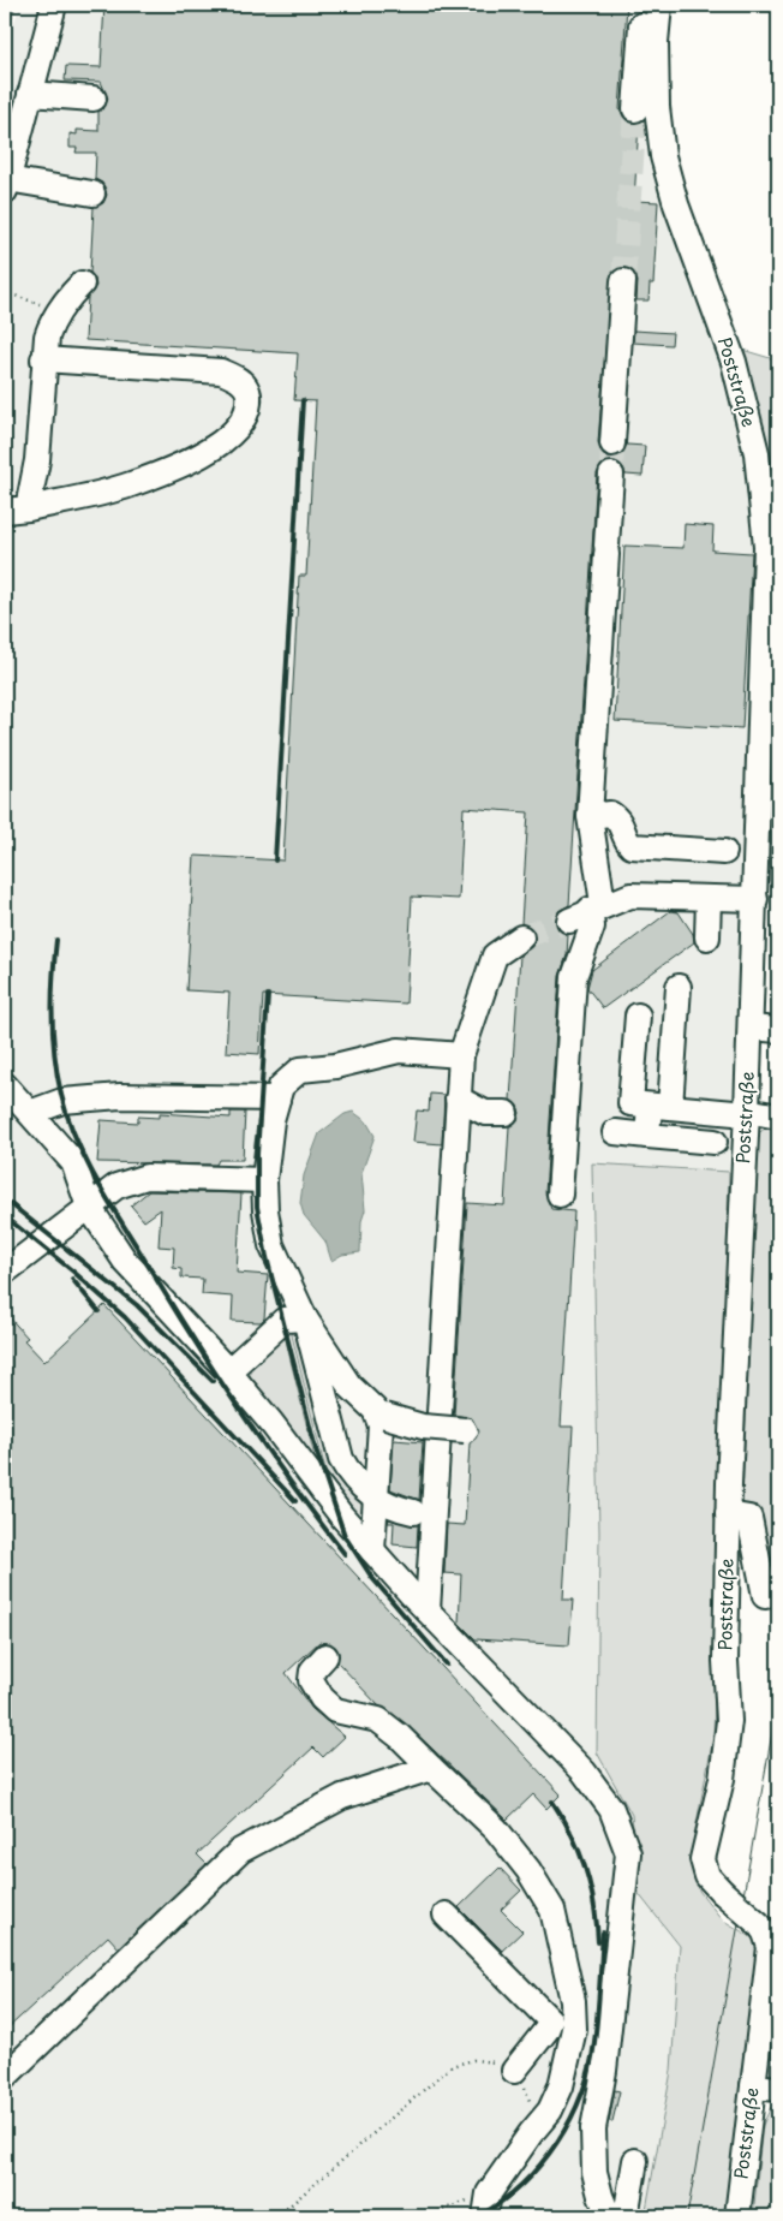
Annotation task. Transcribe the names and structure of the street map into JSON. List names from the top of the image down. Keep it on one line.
{"streets":{"street":["Poststraße"]}}
